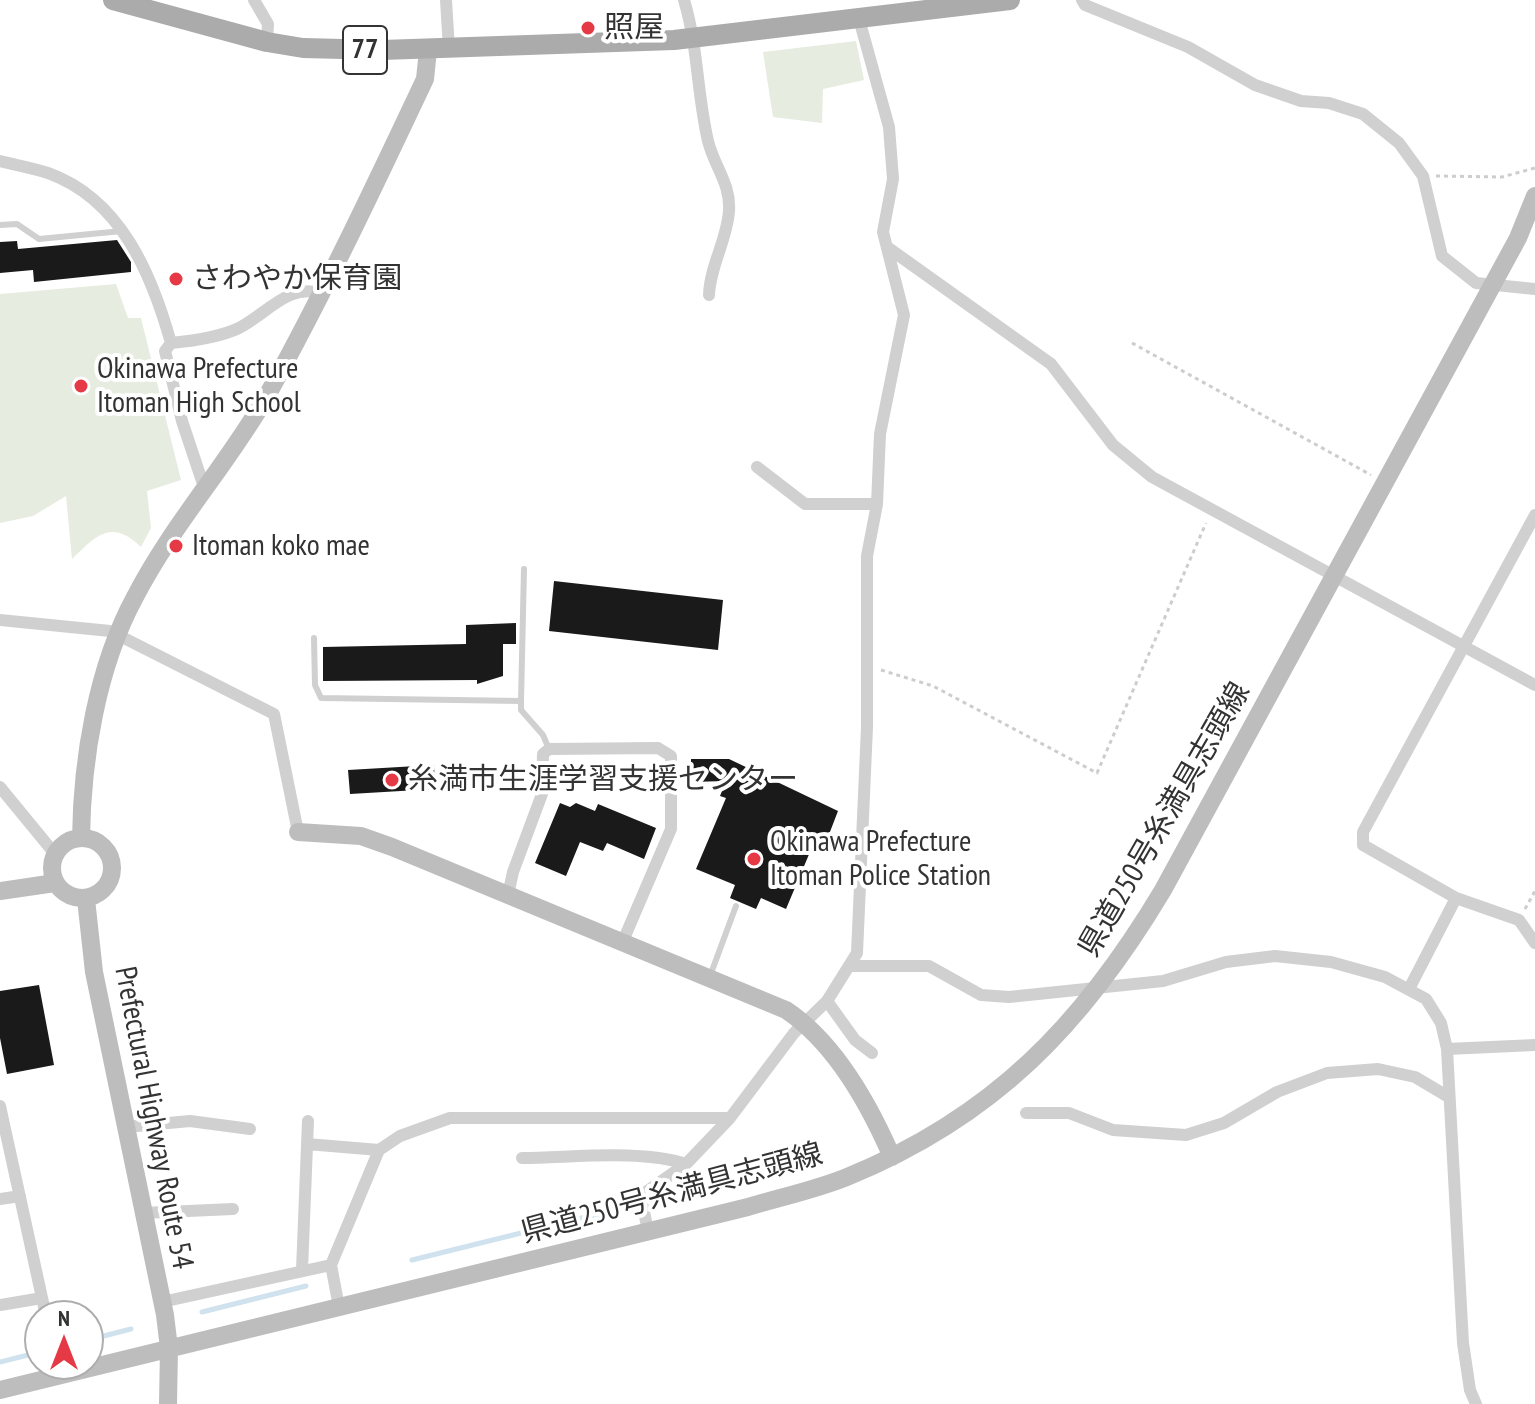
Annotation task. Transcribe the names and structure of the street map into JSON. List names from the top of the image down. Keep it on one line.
{"streets":{"main road":["77","県道250号糸満具志頭線","Prefectural Highway Route 54"]},"crossings":[["県道250号糸満具志頭線","Prefectural Highway Route 54"]],"places":["照屋","さわやか保育園","Okinawa Prefecture Itoman High School","Itoman koko mae","糸満市生涯学習支援センター","Okinawa Prefecture Itoman Police Station"],"north":"top"}
